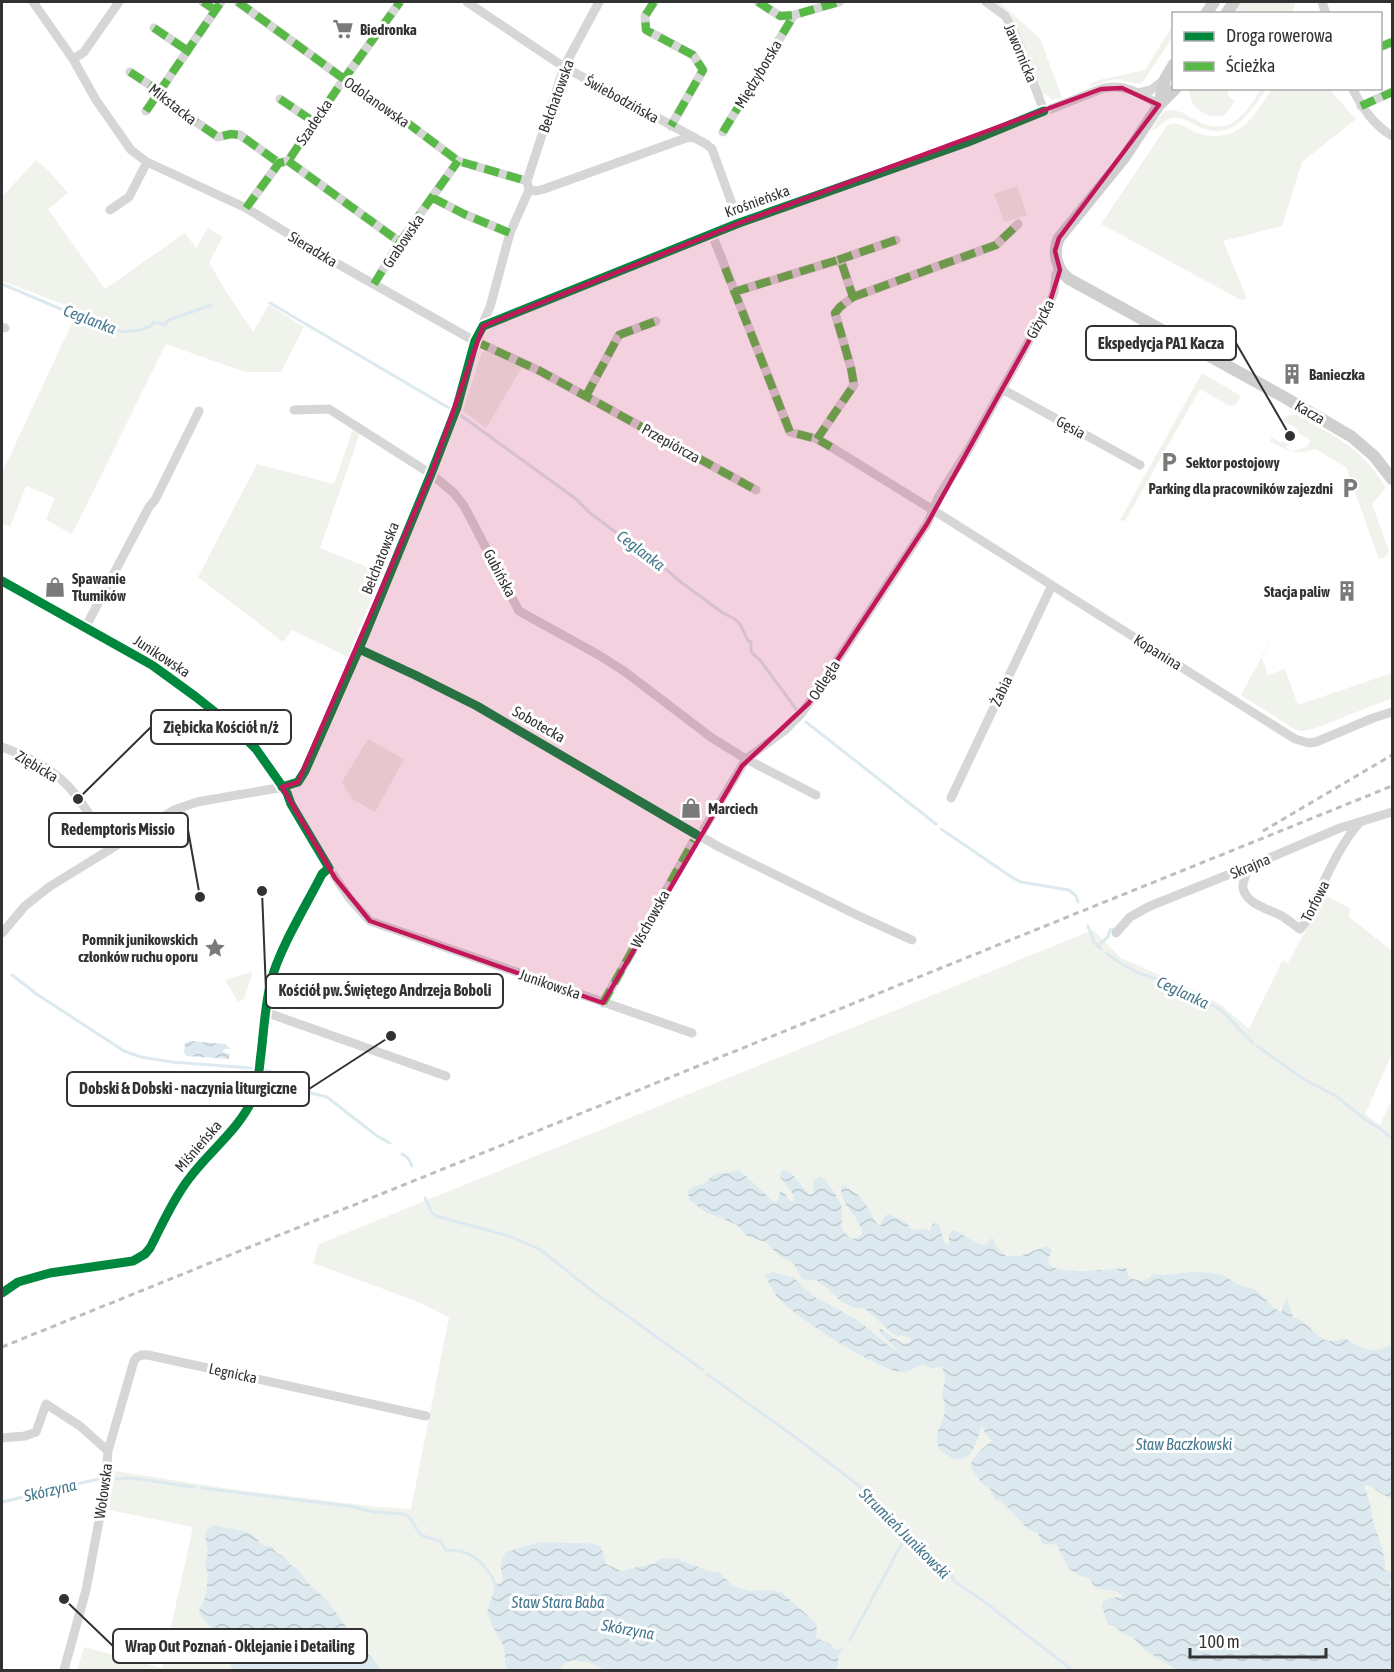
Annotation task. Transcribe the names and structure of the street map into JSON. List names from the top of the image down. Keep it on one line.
{"streets":{"street":["Jawornicka","Międzyborska","Bełchatowska","Świebodzińska","Odolanowska","Mikstacka","Szadecka","Krośnieńska","Grabowska","Sieradzka","Giżycka","Kacza","Gęsia","Przepiórcza","Gubińska","Kopanina","Junikowska","Odległa","Żabia","Sobotecka","Ziębicka","Skrajna","Torfowa","Wschowska","Miśnieńska","Legnicka","Wołowska"]},"crossings":[["Jawornicka","Krośnieńska"],["Bełchatowska","Świebodzińska"],["Bełchatowska","Odolanowska"],["Bełchatowska","Krośnieńska"],["Bełchatowska","Grabowska"],["Bełchatowska","Sieradzka"],["Bełchatowska","Przepiórcza"],["Bełchatowska","Gubińska"],["Bełchatowska","Junikowska"],["Bełchatowska","Sobotecka"],["Świebodzińska","Krośnieńska"],["Odolanowska","Szadecka"],["Odolanowska","Grabowska"],["Mikstacka","Szadecka"],["Mikstacka","Grabowska"],["Szadecka","Sieradzka"],["Krośnieńska","Giżycka"],["Grabowska","Sieradzka"],["Sieradzka","Przepiórcza"],["Giżycka","Kacza"],["Giżycka","Gęsia"],["Giżycka","Kopanina"],["Giżycka","Odległa"],["Gubińska","Odległa"],["Kopanina","Odległa"],["Kopanina","Żabia"],["Junikowska","Wschowska"],["Junikowska","Miśnieńska"],["Odległa","Sobotecka"],["Odległa","Wschowska"],["Sobotecka","Wschowska"],["Skrajna","Torfowa"],["Legnicka","Wołowska"]],"water":["Ceglanka","Staw Baczkowski","Skórzyna","Strumień Junikowski","Staw Stara Baba"],"places":{"supermarket":["Biedronka"],"building":["Banieczka","Stacja paliw"],"other":["Ekspedycja PA1 Kacza","Ziębicka Kościół n/ż","Kościół pw. Świętego Andrzeja Boboli","Redemptoris Missio","Dobski & Dobski - naczynia liturgiczne","Wrap Out Poznań - Oklejanie i Detailing"],"parking":["Sektor postojowy","Parking dla pracowników zajezdni"],"shop":["Spawanie Tłumików","Marciech"],"place":["Pomnik junikowskich członków ruchu oporu"]},"legend":["Droga rowerowa","Ścieżka"],"scale_bar":"100 m"}
